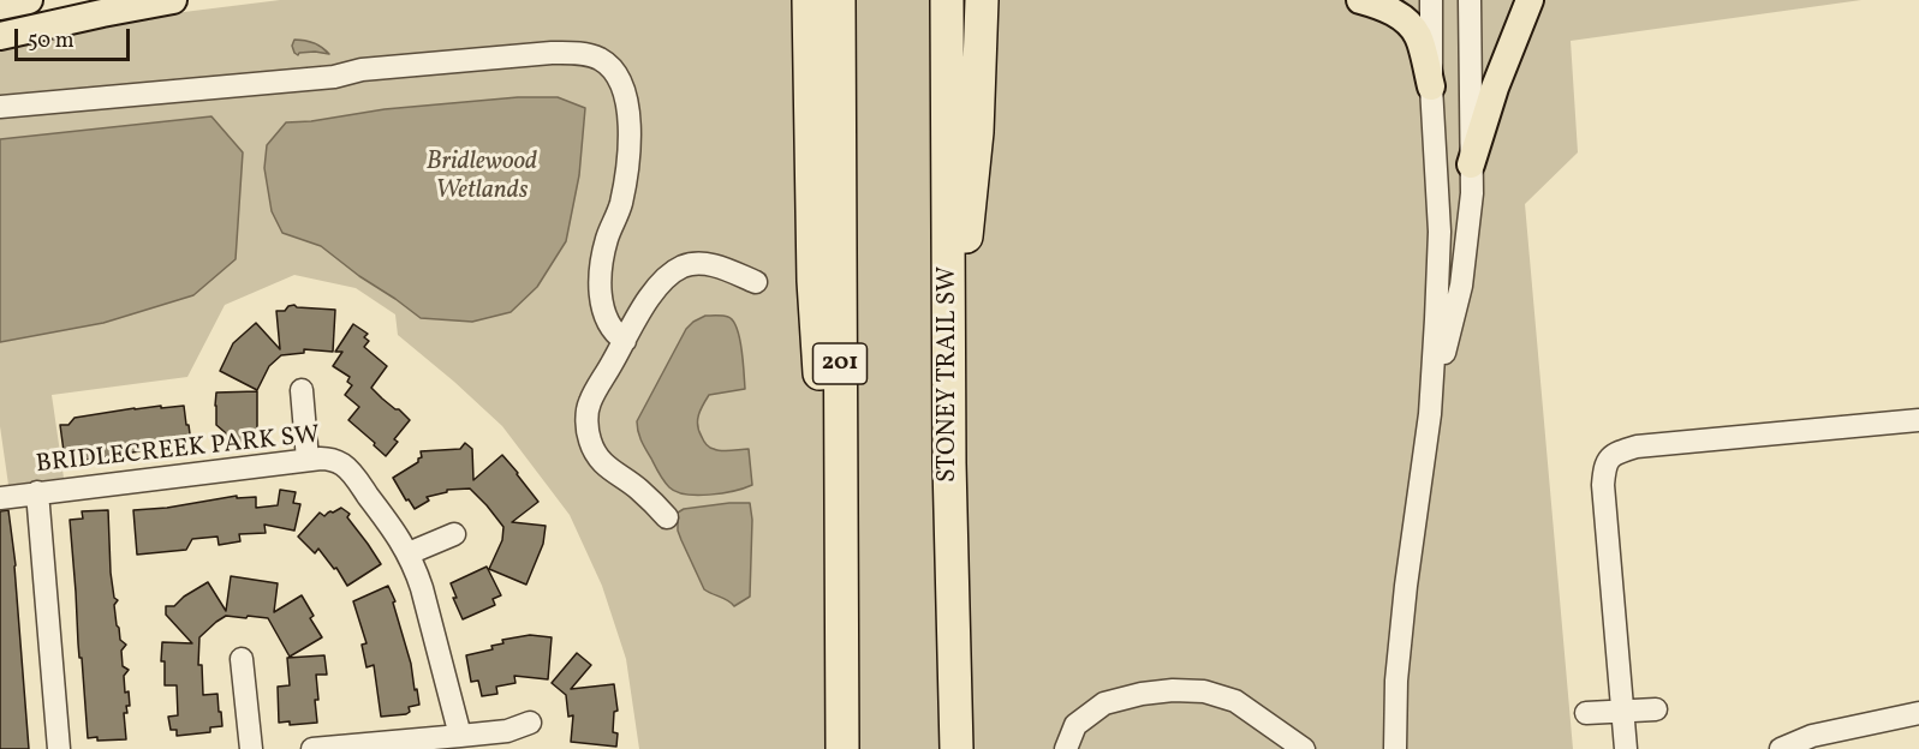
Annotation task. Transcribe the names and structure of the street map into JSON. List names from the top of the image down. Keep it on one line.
{"streets":{"highway":["201","STONEY TRAIL SW"],"street":["BRIDLECREEK PARK SW"]},"parks":["Bridlewood Wetlands"],"scale_bar":"50 m"}
